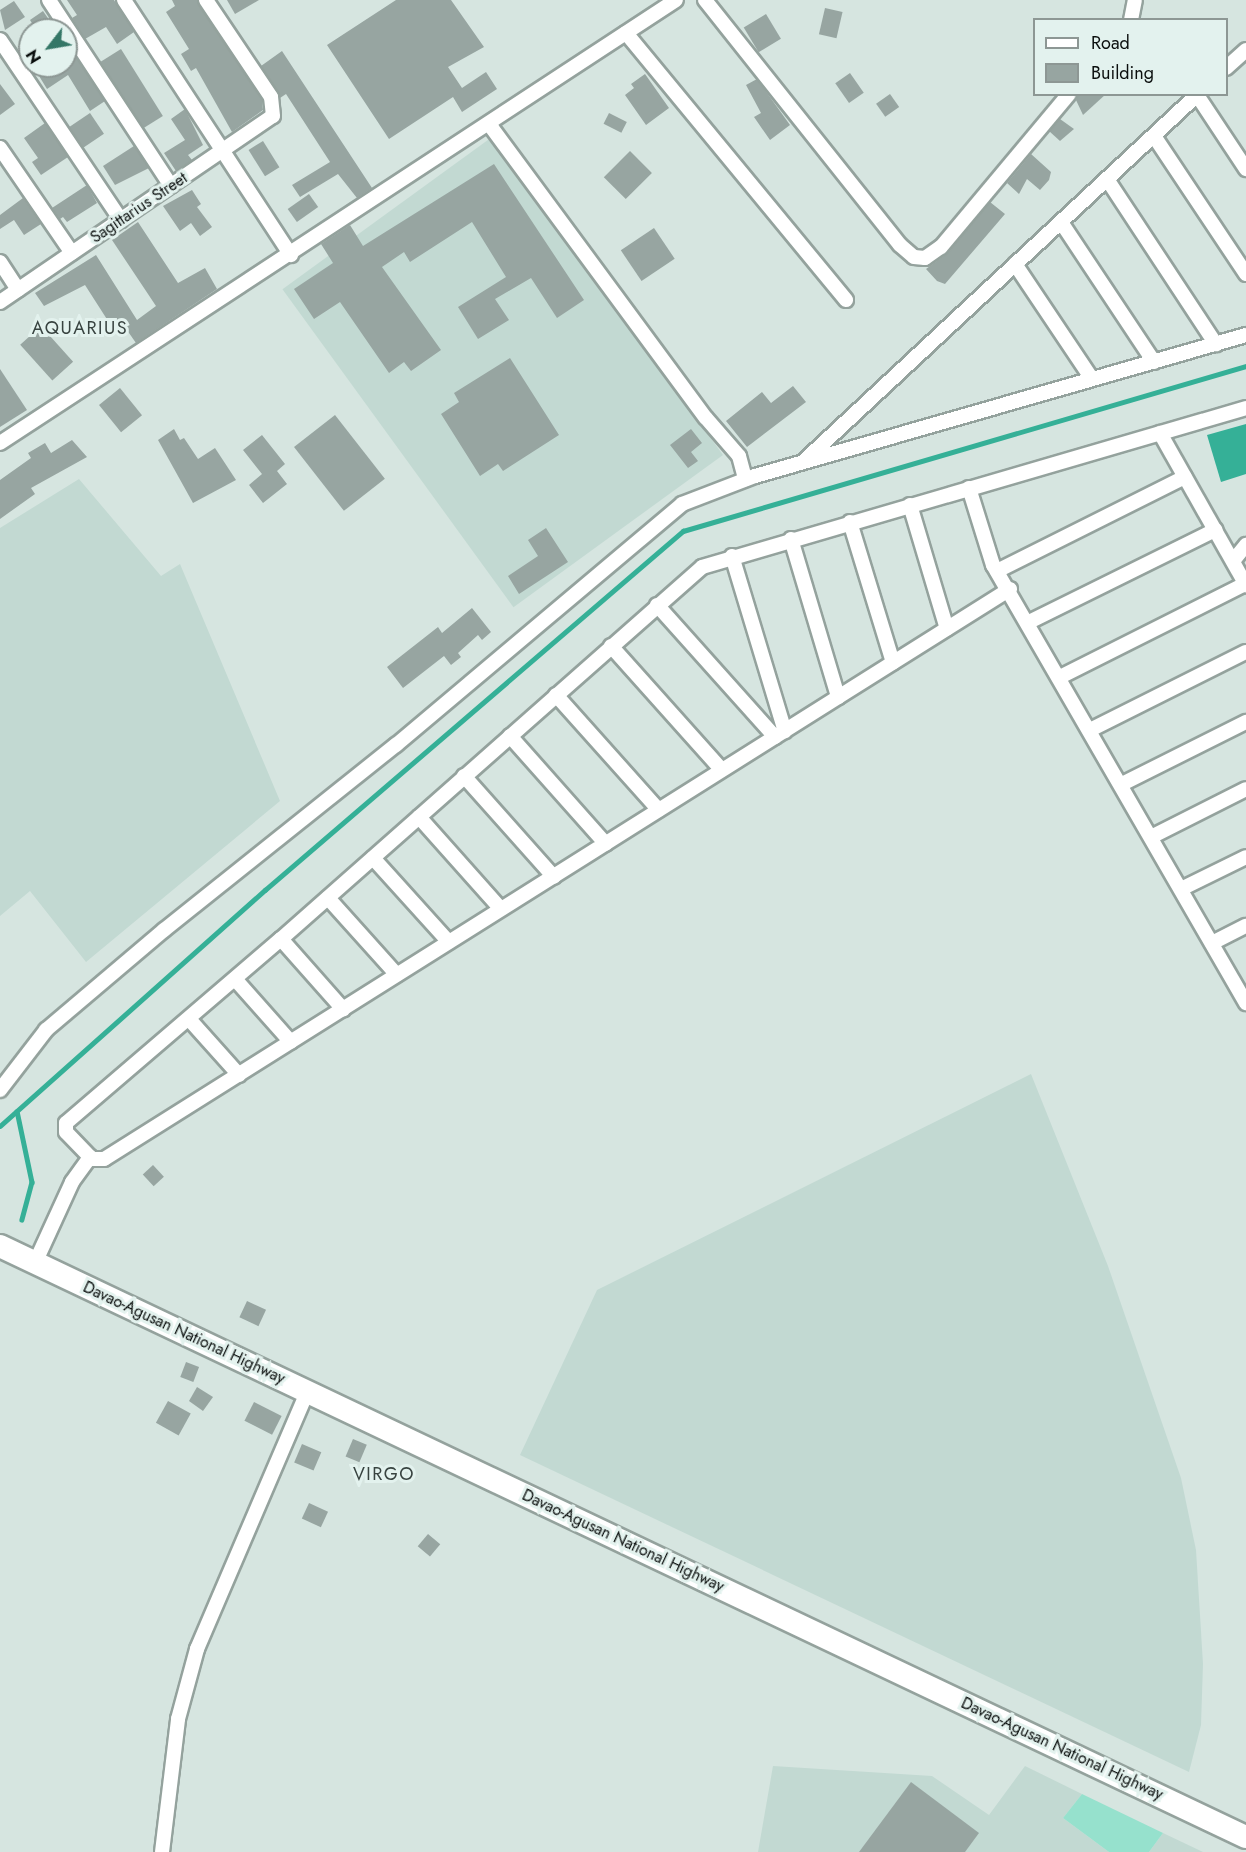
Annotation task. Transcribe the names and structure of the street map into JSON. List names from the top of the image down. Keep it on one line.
{"streets":{"highway":["Davao-Agusan National Highway"],"street":["Sagittarius Street"]},"districts":["AQUARIUS","VIRGO"],"legend":["Road","Building"],"north":"bottom left"}
